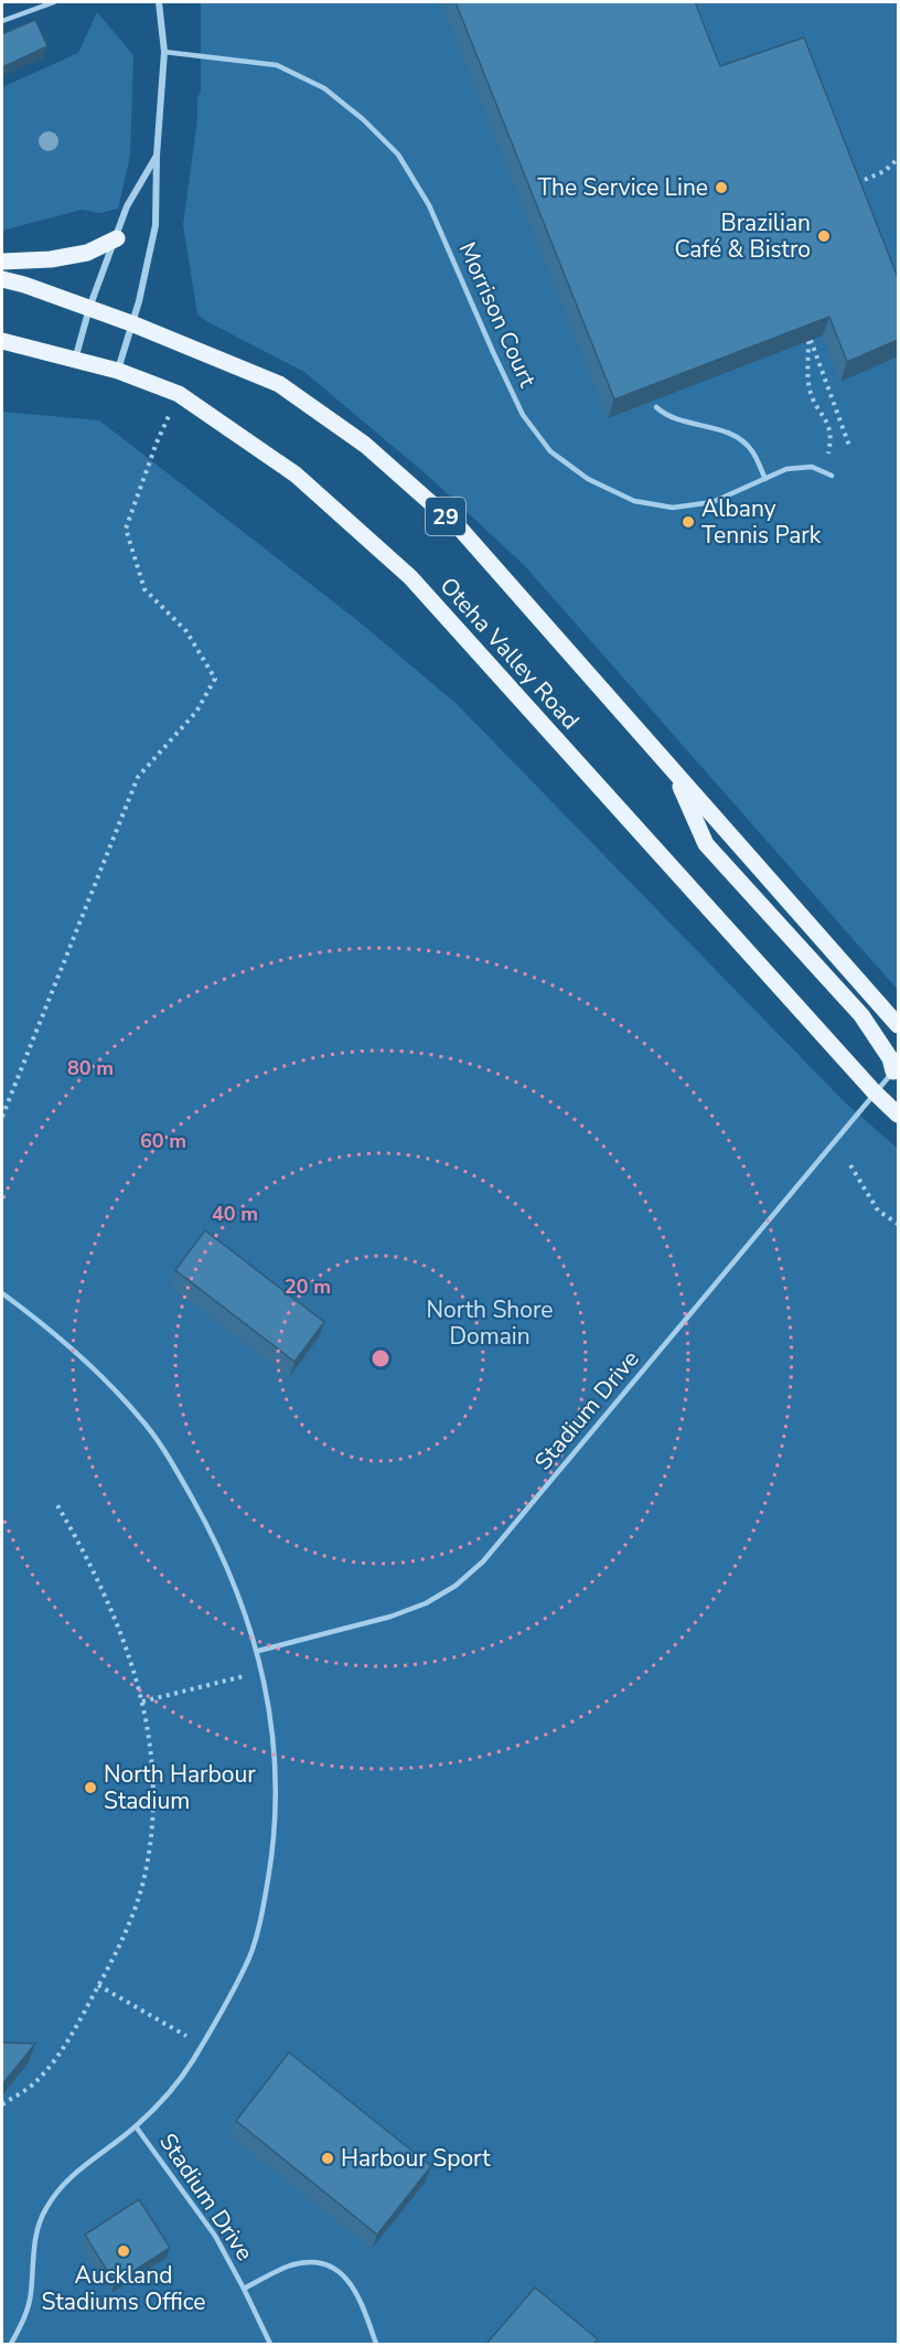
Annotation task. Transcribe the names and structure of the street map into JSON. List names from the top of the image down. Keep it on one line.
{"streets":{"main road":["29","Oteha Valley Road"],"lane":["Morrison Court","Stadium Drive"]},"crossings":[["Oteha Valley Road","Stadium Drive"]],"parks":["North Shore Domain"],"places":["The Service Line","Brazilian Café & Bistro","Albany Tennis Park","North Harbour Stadium","Harbour Sport","Auckland Stadiums Office"],"rings":["80 m","60 m","40 m","20 m"]}
